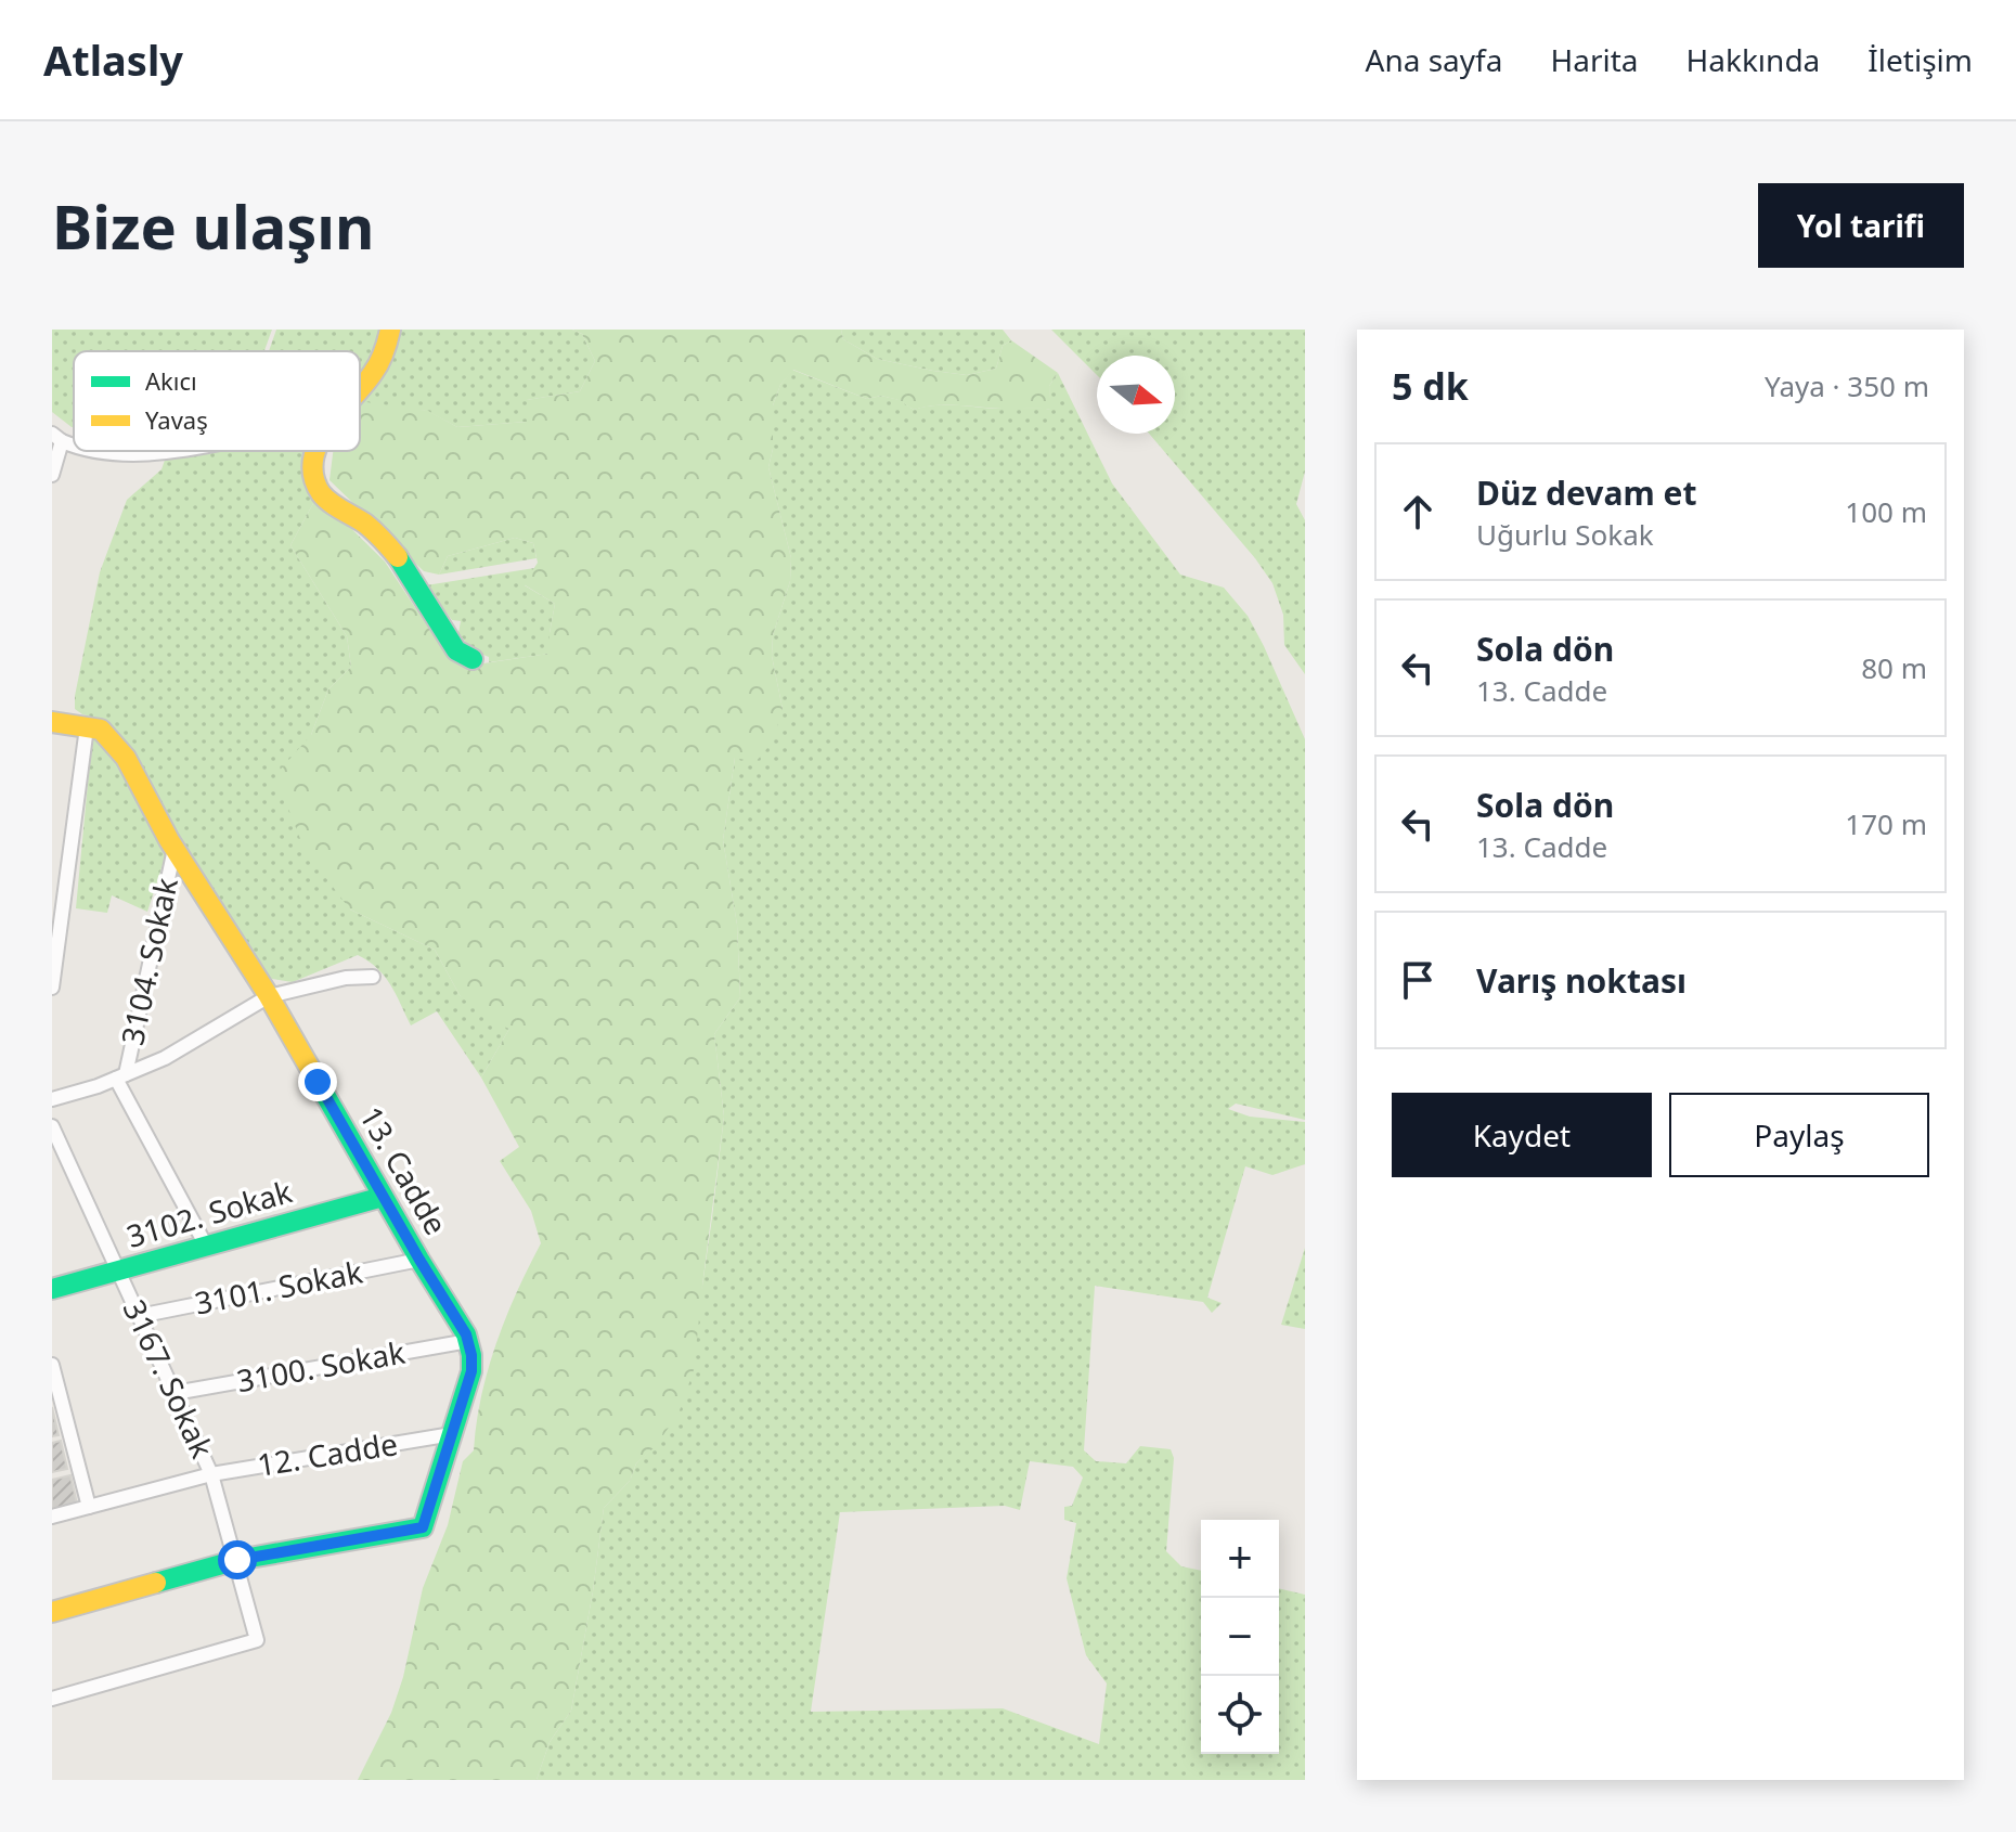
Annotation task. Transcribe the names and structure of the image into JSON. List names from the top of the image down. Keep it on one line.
{"streets":{"street":["3104. Sokak","13. Cadde","3102. Sokak","3101. Sokak","3100. Sokak","3167. Sokak","12. Cadde"]},"crossings":[["3104. Sokak","13. Cadde"],["3104. Sokak","3102. Sokak"],["13. Cadde","3102. Sokak"],["13. Cadde","3101. Sokak"],["13. Cadde","3100. Sokak"],["3102. Sokak","3167. Sokak"],["3101. Sokak","3167. Sokak"],["3100. Sokak","3167. Sokak"],["3167. Sokak","12. Cadde"]],"legend":["Akıcı","Yavaş"],"north":"right","page":{"header":"Atlasly","nav":["Ana sayfa","Harita","Hakkında","İletişim"],"buttons":["Yol tarifi",["Kaydet","Paylaş"]],"title":"Bize ulaşın","heading":["5 dk","Yaya · 350 m"],"list":[["Düz devam et","Uğurlu Sokak","100 m"],["Sola dön","13. Cadde","80 m"],["Sola dön","13. Cadde","170 m"],"Varış noktası"],"map_buttons":["+","−"]}}
